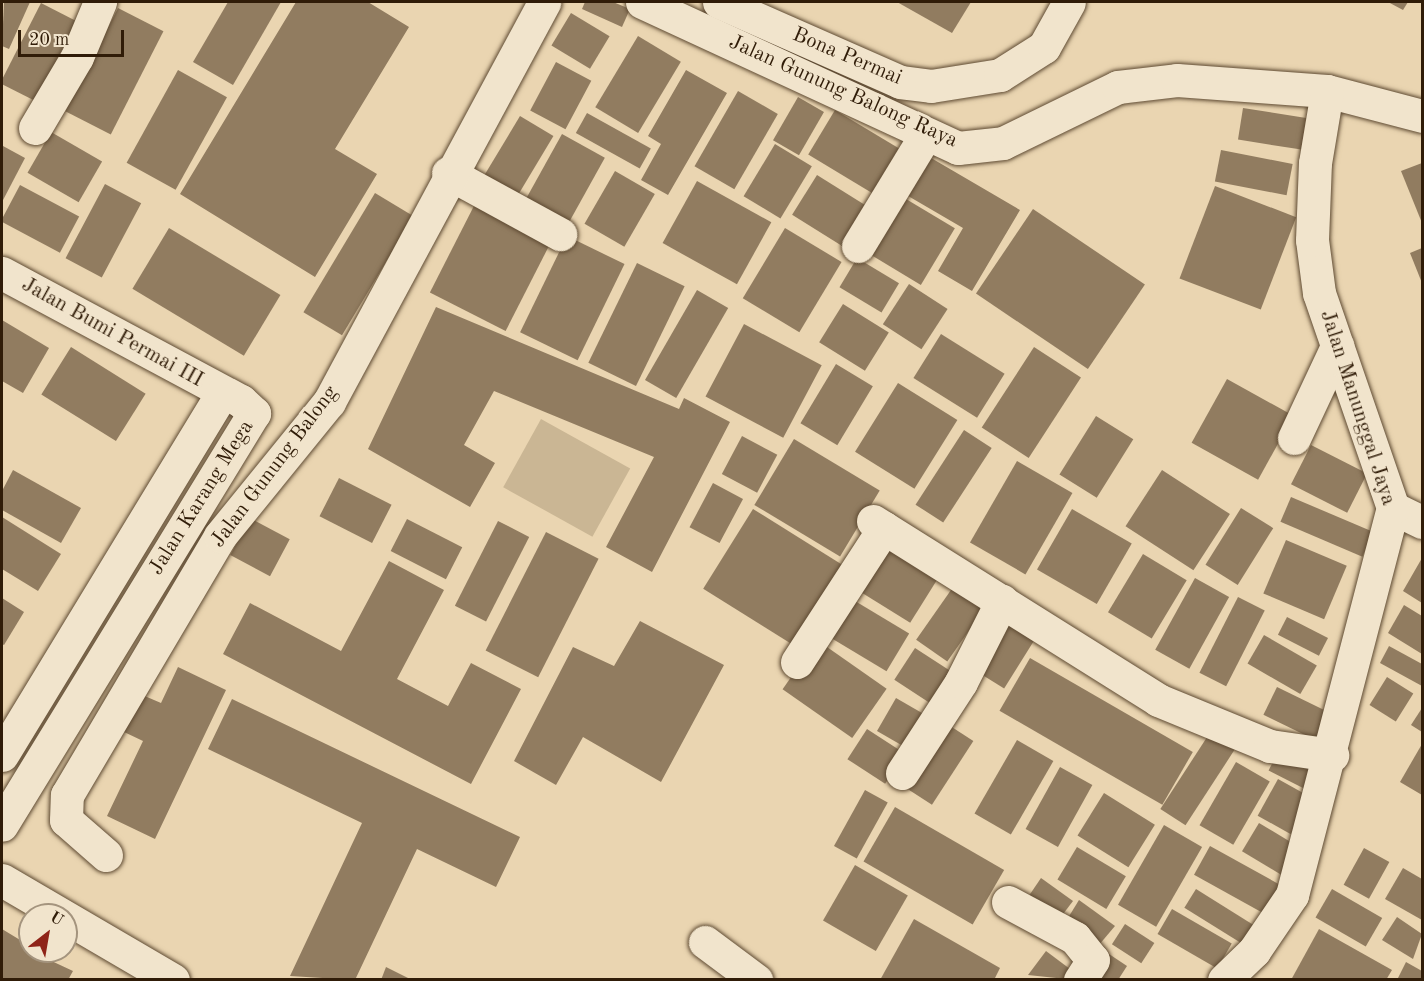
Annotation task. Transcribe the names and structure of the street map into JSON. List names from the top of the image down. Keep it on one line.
{"streets":{"street":["Bona Permai","Jalan Gunung Balong Raya","Jalan Bumi Permai III","Jalan Manunggal Jaya","Jalan Gunung Balong","Jalan Karang Mega"]},"crossings":[["Jalan Gunung Balong Raya","Jalan Manunggal Jaya"],["Jalan Bumi Permai III","Jalan Karang Mega"]],"scale_bar":"20 m","north":"top right"}
